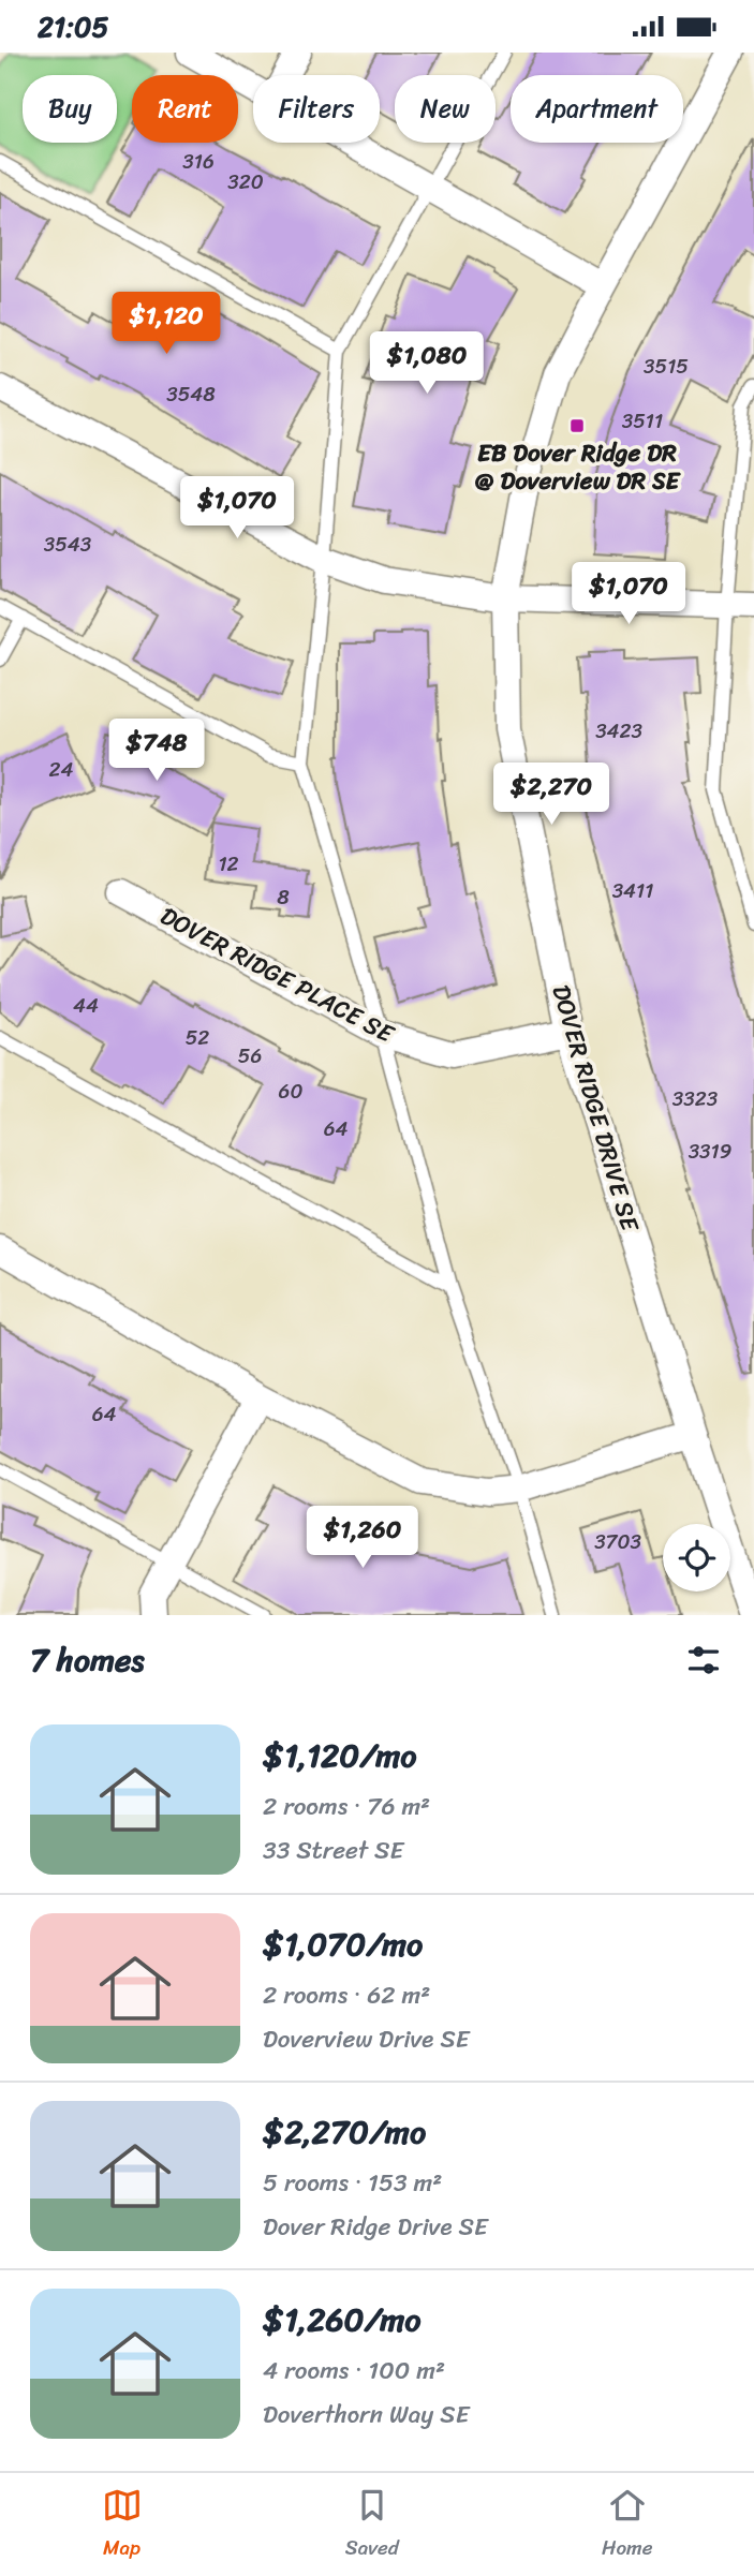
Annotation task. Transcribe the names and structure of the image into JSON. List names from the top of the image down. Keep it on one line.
{"streets":{"street":["DOVER RIDGE PLACE SE","DOVER RIDGE DRIVE SE"]},"crossings":[["DOVER RIDGE PLACE SE","DOVER RIDGE DRIVE SE"]],"places":{"transit":["EB Dover Ridge DR @ Doverview DR SE"]},"house_numbers":["316","320","3515","3548","3511","3543","3423","24","12","3411","8","44","52","56","60","3323","64","3319","64","3703"],"page":{"status":"21:05","chip":["Buy","Rent","Filters","New","Apartment"],"price":["$1,120","$1,080","$1,070","$1,070","$748","$2,270","$1,260"],"heading":"7 homes","list":[{"name":"$1,120/mo","note":"2 rooms · 76 m² · 33 Street SE"},{"name":"$1,070/mo","note":"2 rooms · 62 m² · Doverview Drive SE"},{"name":"$2,270/mo","note":"5 rooms · 153 m² · Dover Ridge Drive SE"},{"name":"$1,260/mo","note":"4 rooms · 100 m² · Doverthorn Way SE"}],"tabs":["Map","Saved","Home"]}}
